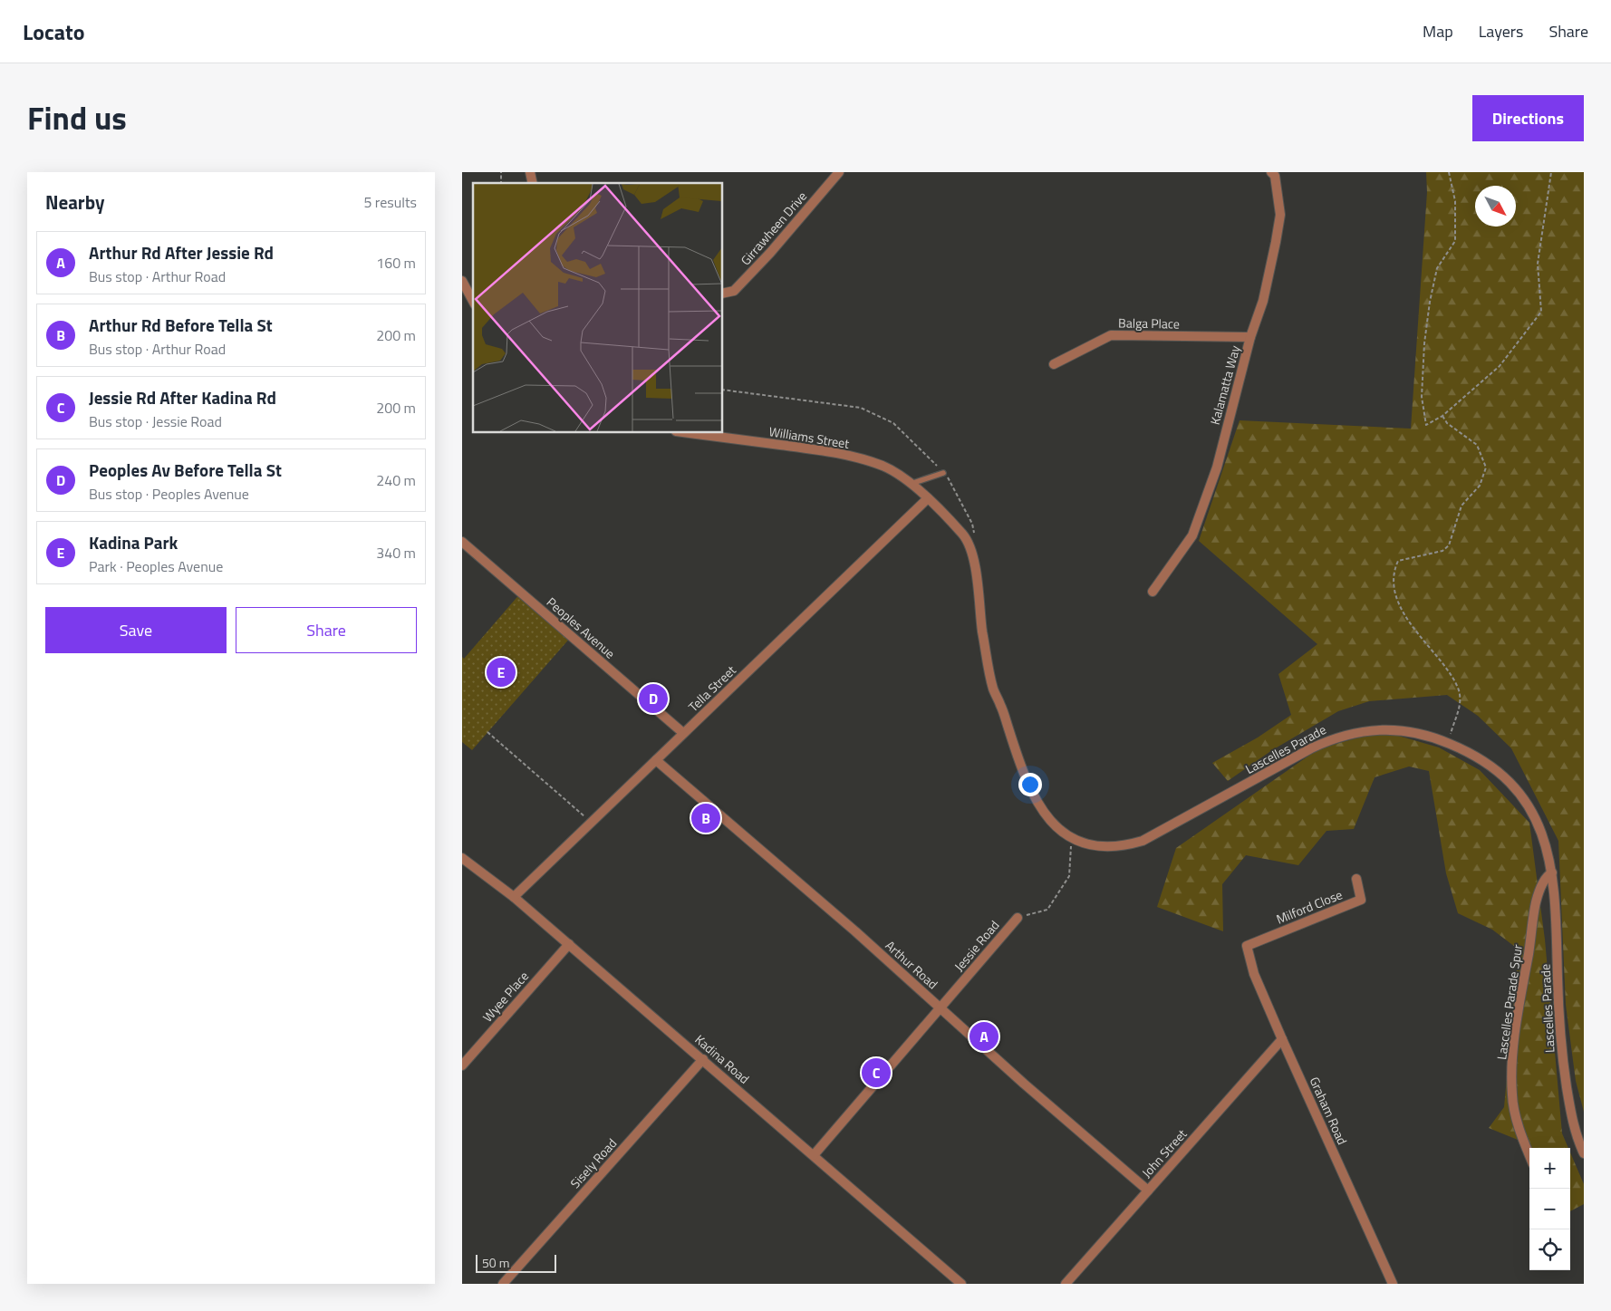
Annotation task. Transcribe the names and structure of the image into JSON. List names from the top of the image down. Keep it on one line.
{"streets":{"street":["Girrawheen Drive","Balga Place","Kalamatta Way","Williams Street","Peoples Avenue","Tella Street","Lascelles Parade","Milford Close","Jessie Road","Arthur Road","Wyee Place","Lascelles Parade Spur","Kadina Road","Graham Road","John Street","Sisely Road"]},"crossings":[["Balga Place","Kalamatta Way"],["Williams Street","Tella Street"],["Williams Street","Lascelles Parade"],["Peoples Avenue","Tella Street"],["Tella Street","Lascelles Parade"],["Tella Street","Arthur Road"],["Tella Street","Kadina Road"],["Lascelles Parade","Lascelles Parade Spur"],["Milford Close","Graham Road"],["Jessie Road","Arthur Road"],["Jessie Road","Kadina Road"],["Arthur Road","John Street"],["Wyee Place","Kadina Road"],["Kadina Road","Sisely Road"],["Graham Road","John Street"]],"scale_bar":"50 m","north":"bottom right","page":{"header":"Locato","nav":["Map","Layers","Share"],"title":"Find us","buttons":["Directions",["Save","Share"]],"heading":["Nearby","5 results"],"list":[{"mark":"A","name":"Arthur Rd After Jessie Rd","note":"Bus stop · Arthur Road","value":"160 m"},{"mark":"B","name":"Arthur Rd Before Tella St","note":"Bus stop · Arthur Road","value":"200 m"},{"mark":"C","name":"Jessie Rd After Kadina Rd","note":"Bus stop · Jessie Road","value":"200 m"},{"mark":"D","name":"Peoples Av Before Tella St","note":"Bus stop · Peoples Avenue","value":"240 m"},{"mark":"E","name":"Kadina Park","note":"Park · Peoples Avenue","value":"340 m"}],"pins":["E","D","B","A","C"],"map_buttons":["+","−"],"scale":"50 m"}}
